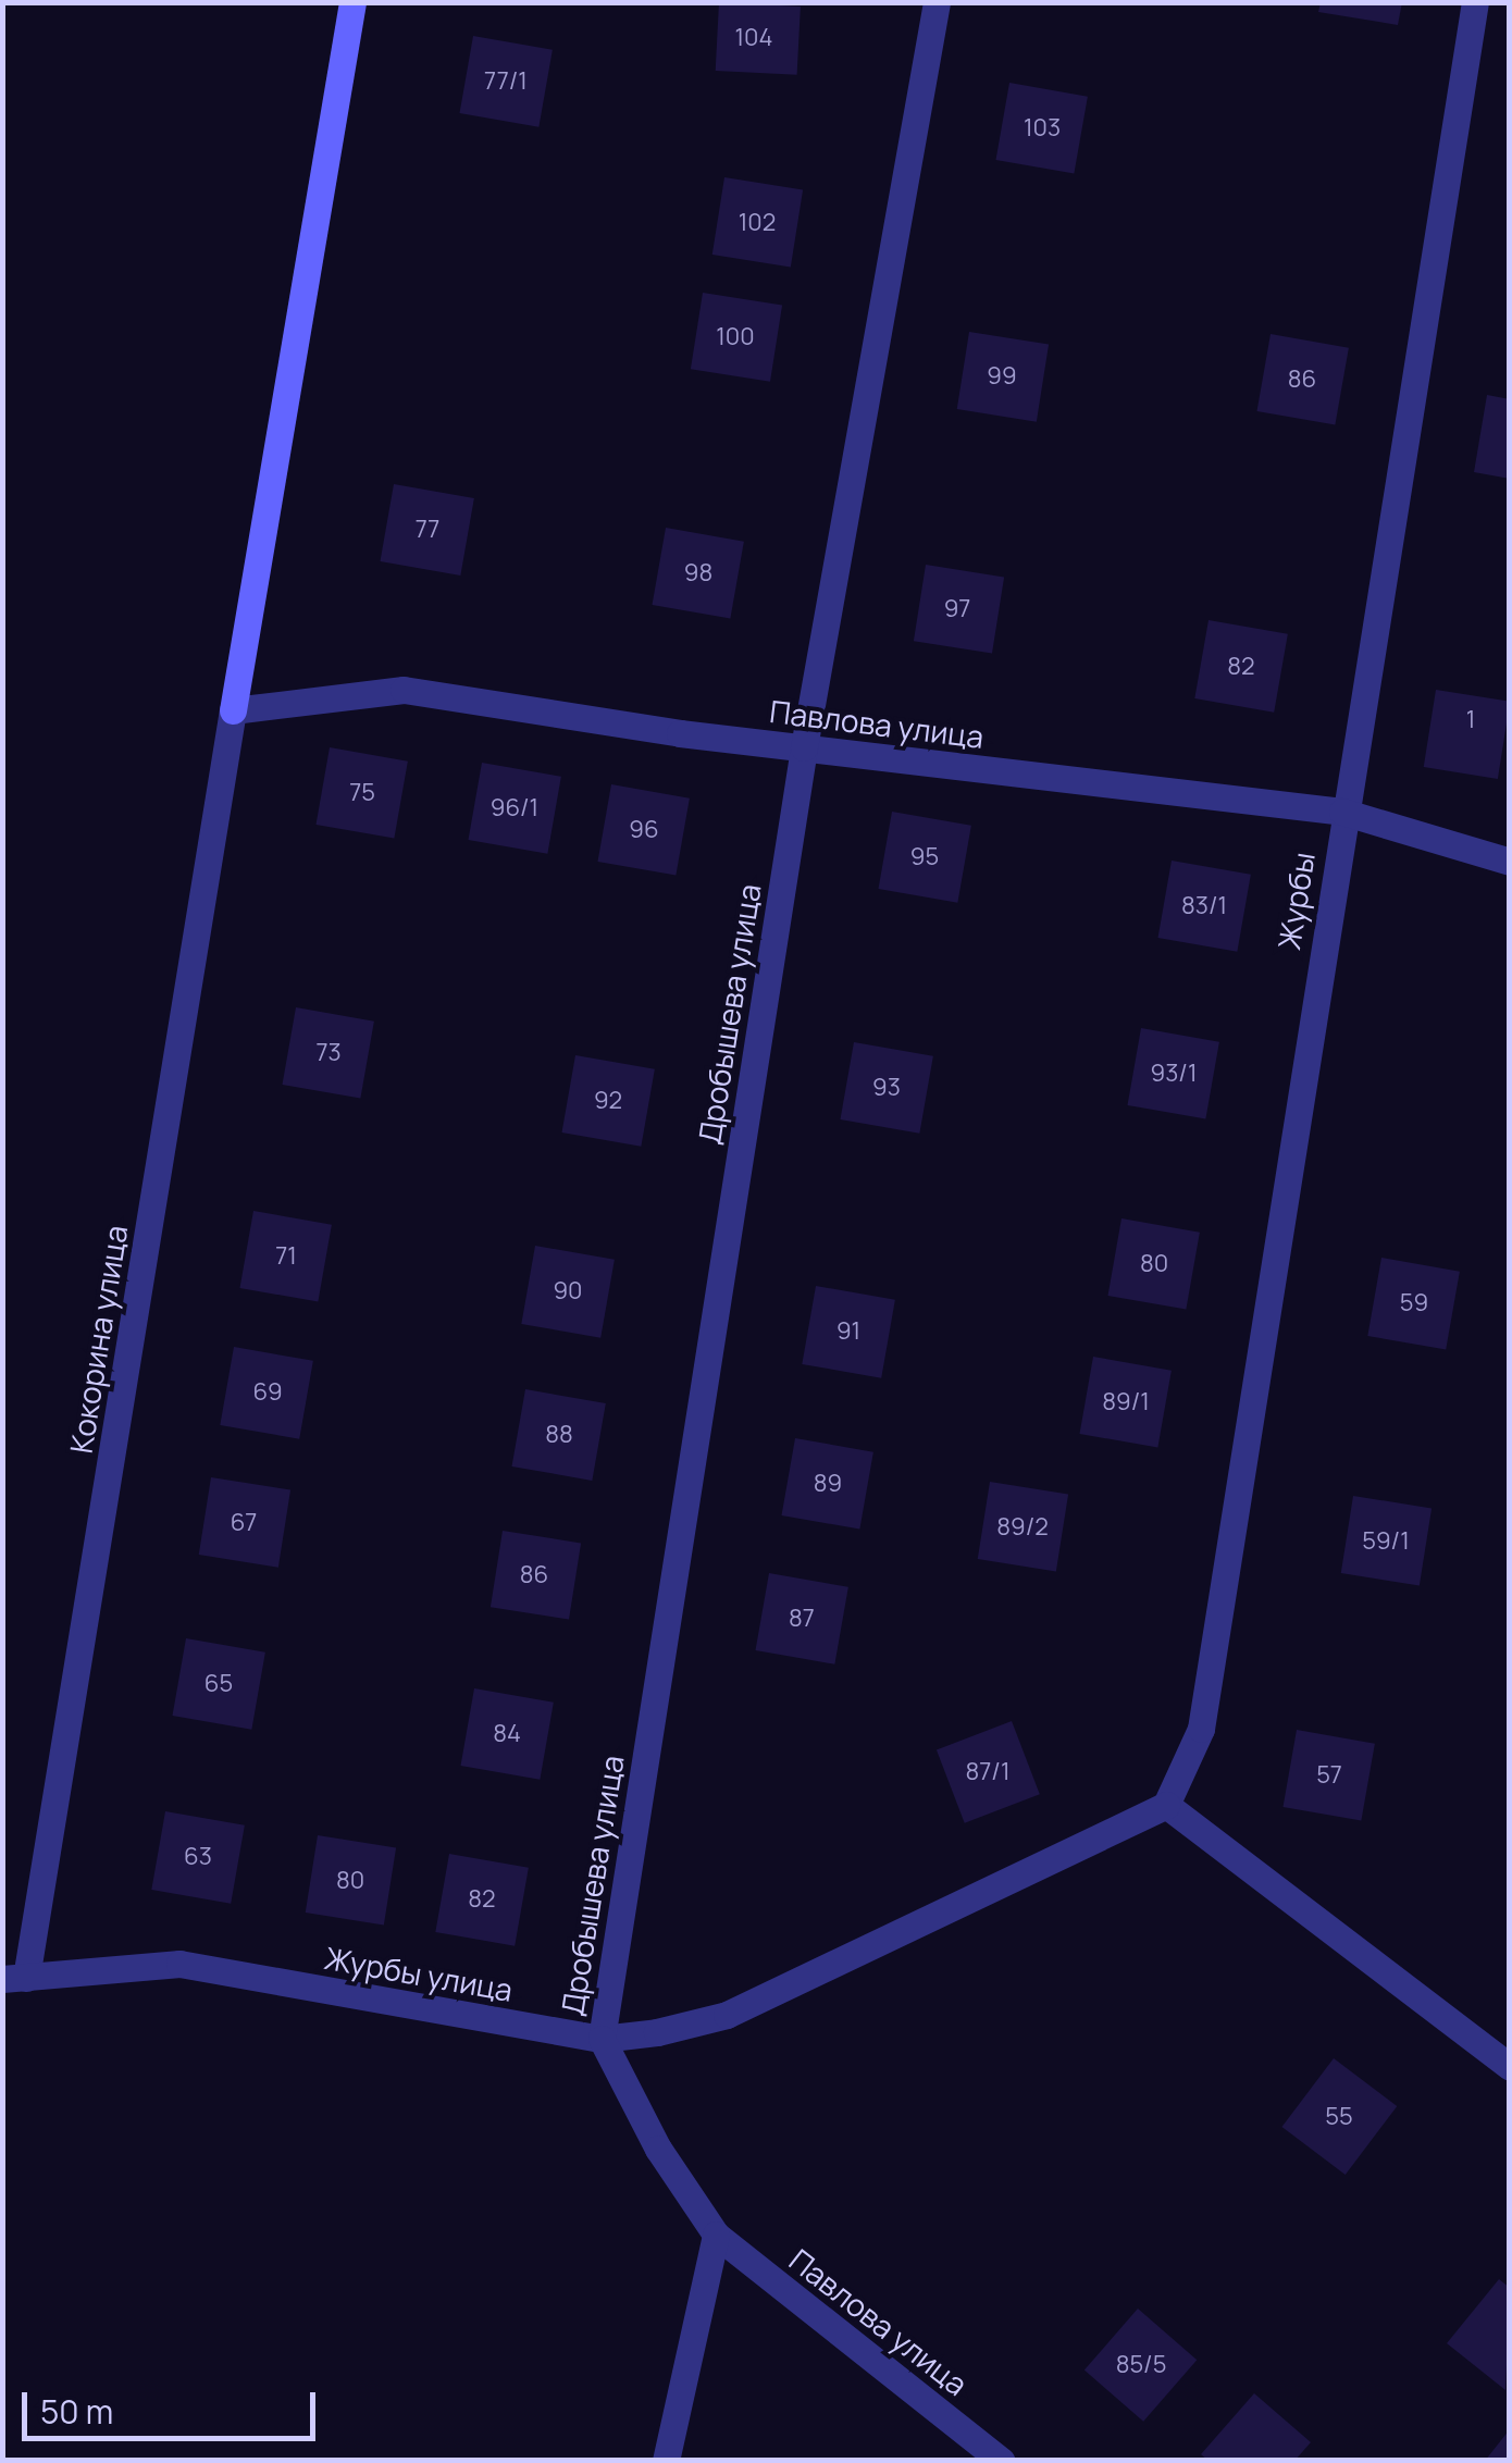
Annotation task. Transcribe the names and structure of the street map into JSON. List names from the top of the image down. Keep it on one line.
{"streets":{"street":["Павлова улица","Журбы","Дробышева улица","Кокорина улица","Журбы улица"]},"crossings":[["Павлова улица","Журбы"],["Павлова улица","Дробышева улица"],["Павлова улица","Кокорина улица"],["Павлова улица","Журбы улица"],["Журбы","Журбы улица"],["Дробышева улица","Журбы улица"],["Кокорина улица","Журбы улица"]],"house_numbers":["104","77/1","103","102","100","99","86","77","98","97","82","1","75","96/1","96","95","83/1","73","93/1","93","92","71","80","90","59","91","69","89/1","88","89","67","89/2","59/1","86","87","65","84","87/1","57","63","80","82","55","85/5"],"scale_bar":"50 m"}
